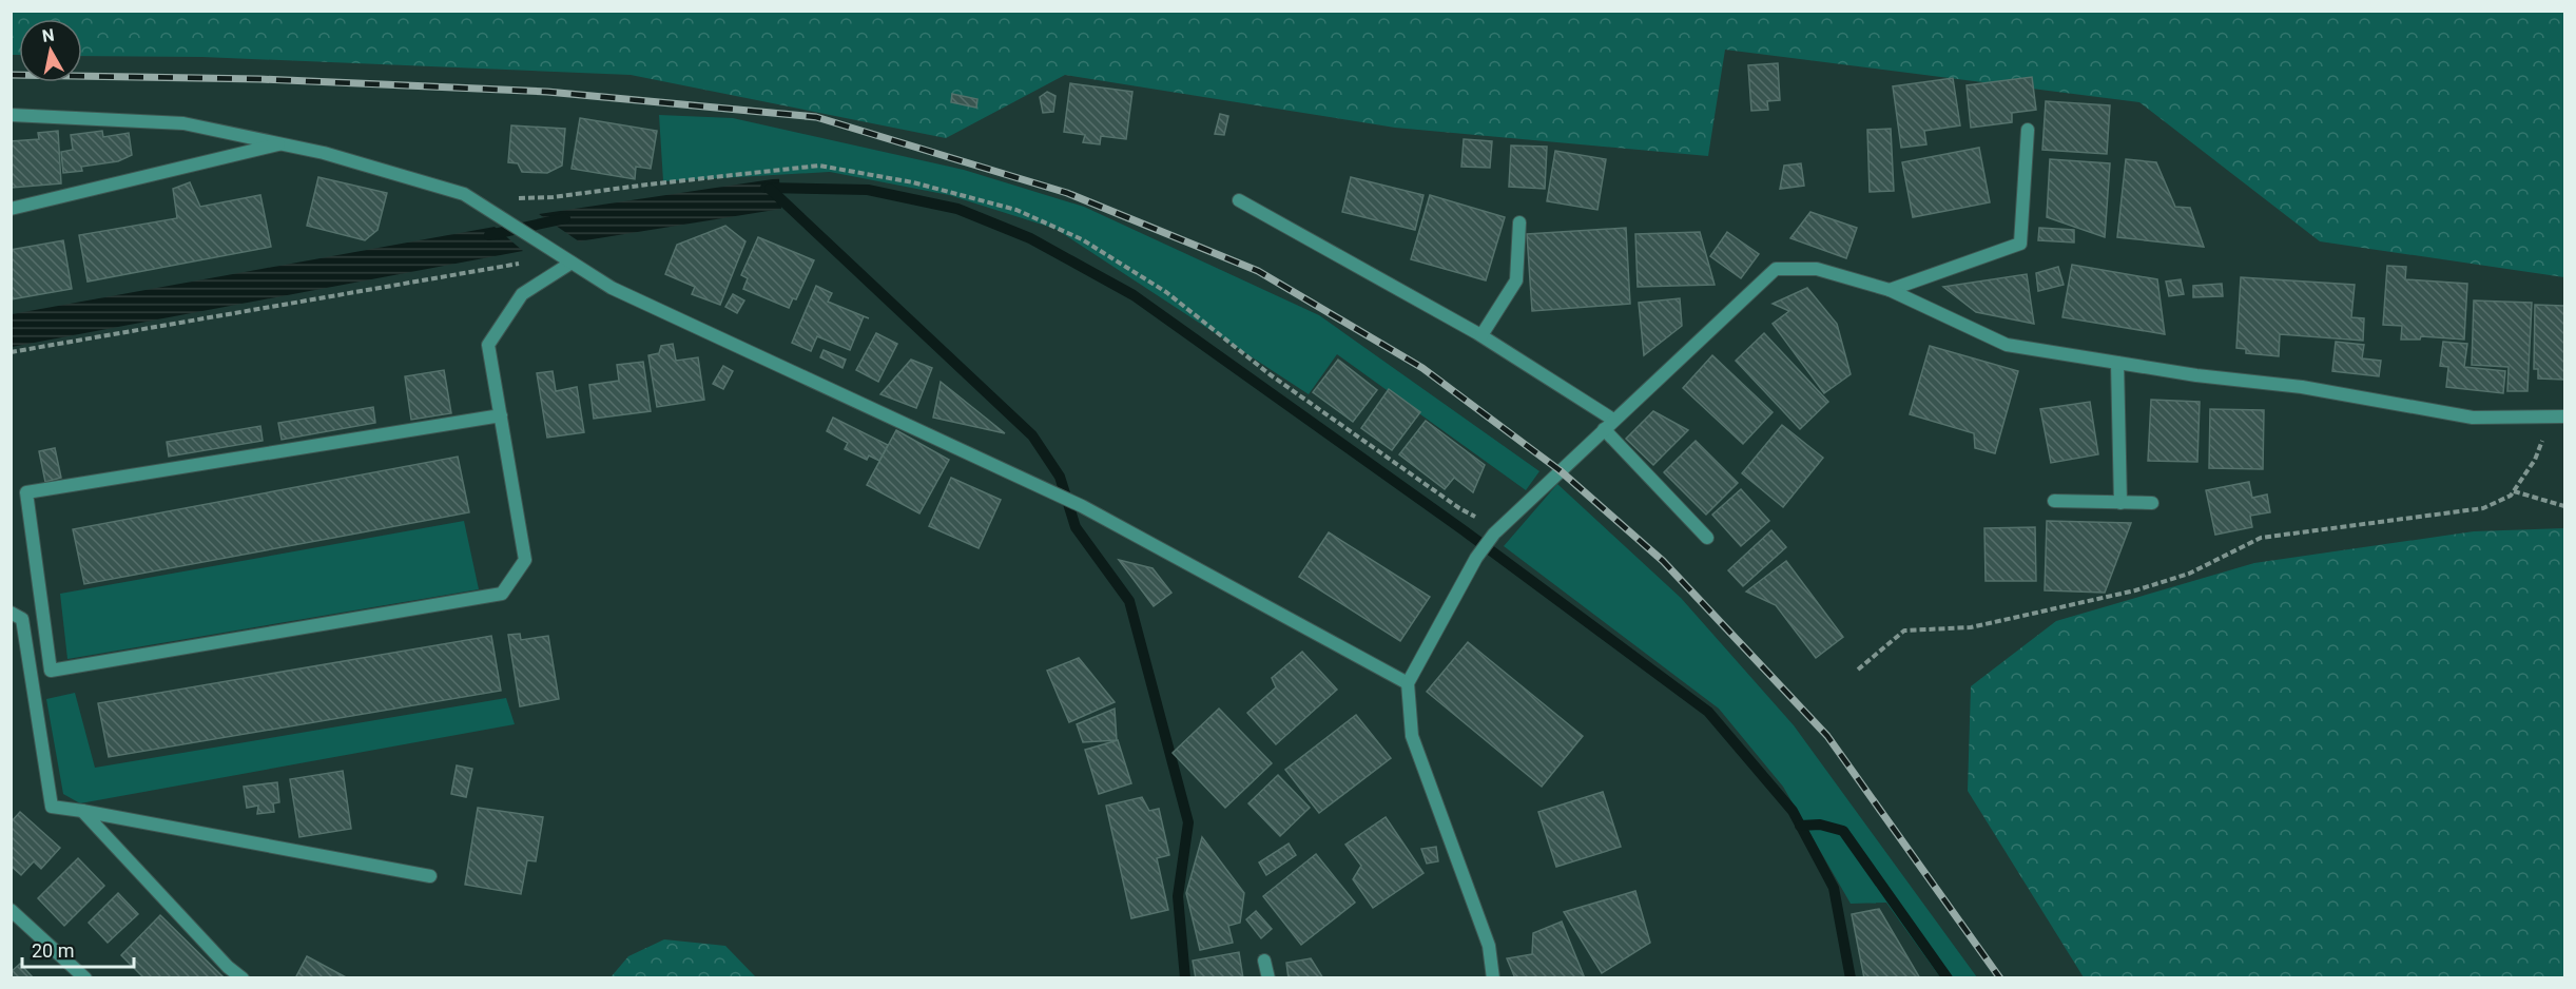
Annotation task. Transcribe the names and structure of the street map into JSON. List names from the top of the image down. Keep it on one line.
{"scale_bar":"20 m","north":"top"}
